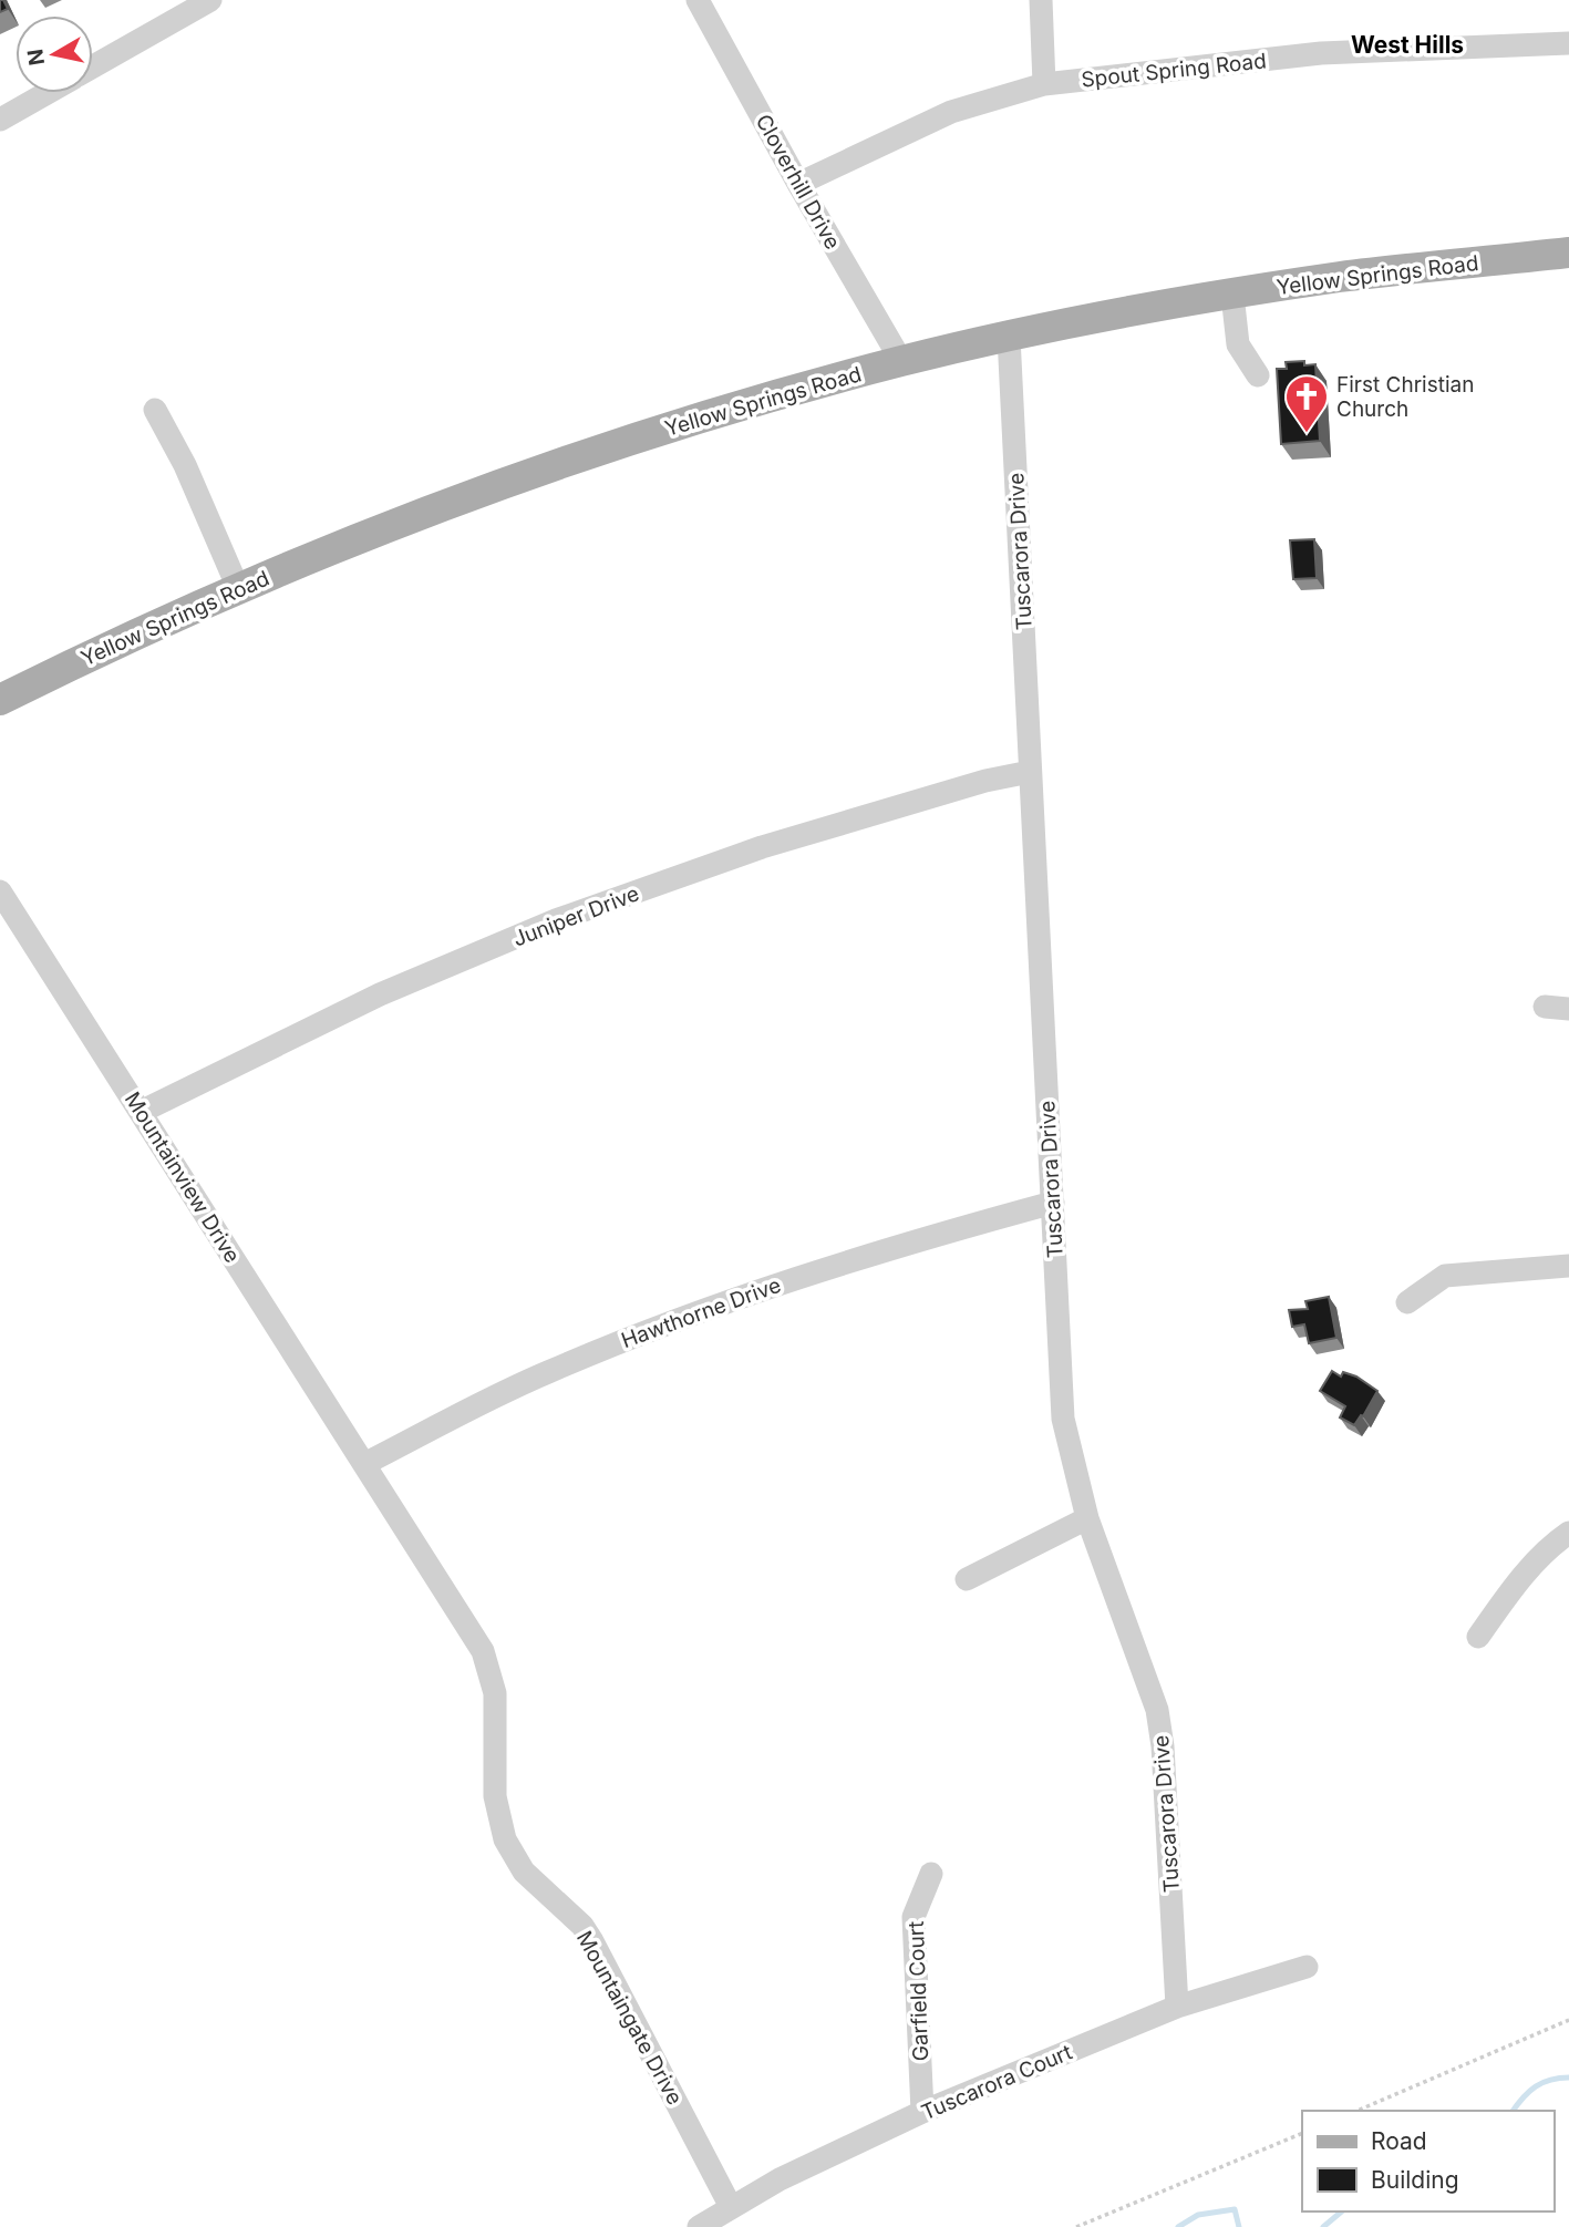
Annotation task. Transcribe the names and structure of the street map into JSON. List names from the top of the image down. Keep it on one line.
{"streets":{"main road":["Yellow Springs Road"],"street":["Spout Spring Road","Cloverhill Drive","Tuscarora Drive","Juniper Drive","Mountainview Drive","Hawthorne Drive","Garfield Court","Mountaingate Drive","Tuscarora Court"]},"crossings":[["Spout Spring Road","Cloverhill Drive"],["Cloverhill Drive","Yellow Springs Road"],["Yellow Springs Road","Tuscarora Drive"],["Tuscarora Drive","Juniper Drive"],["Tuscarora Drive","Hawthorne Drive"],["Tuscarora Drive","Tuscarora Court"],["Juniper Drive","Mountainview Drive"],["Mountainview Drive","Hawthorne Drive"],["Mountainview Drive","Mountaingate Drive"],["Hawthorne Drive","Mountaingate Drive"],["Garfield Court","Tuscarora Court"],["Mountaingate Drive","Tuscarora Court"]],"districts":["West Hills"],"places":{"church":["First Christian Church"]},"legend":["Road","Building"],"north":"left"}
